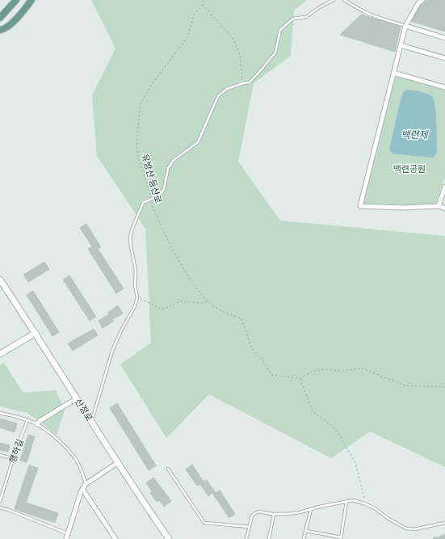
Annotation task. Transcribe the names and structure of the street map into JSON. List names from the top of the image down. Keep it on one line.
{"streets":{"street":["산정로"],"lane":["행하길"],"path":["유방산 등산로"]},"water":["백련제"],"parks":["백련공원"]}
